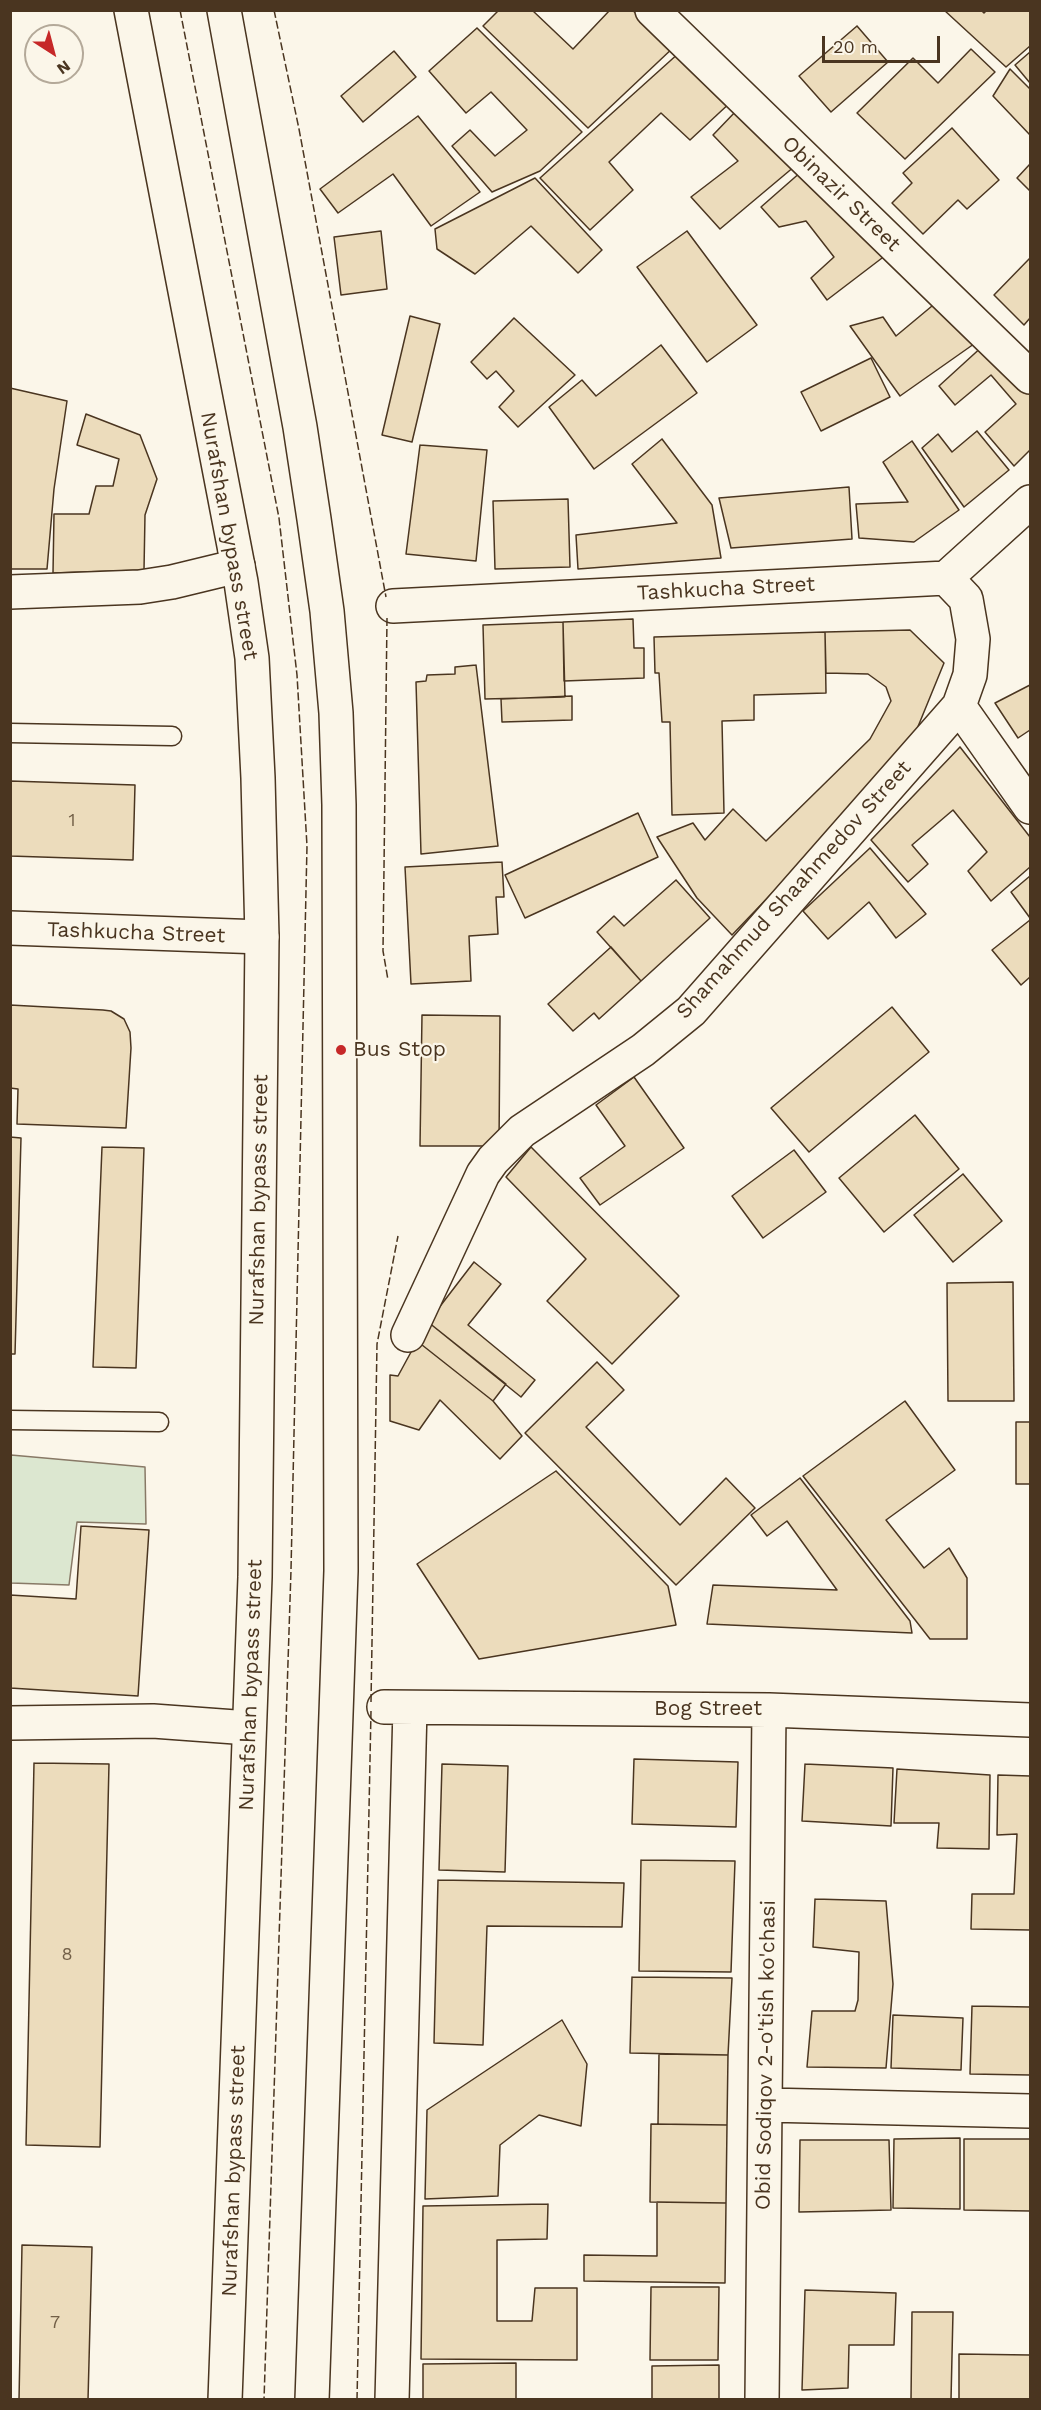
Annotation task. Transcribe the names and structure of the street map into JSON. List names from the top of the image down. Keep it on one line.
{"streets":{"street":["Obinazir Street","Nurafshan bypass street","Tashkucha Street","Shamahmud Shaahmedov Street","Bog Street","Obid Sodiqov 2-o'tish ko'chasi"]},"crossings":[["Nurafshan bypass street","Tashkucha Street"],["Tashkucha Street","Shamahmud Shaahmedov Street"],["Bog Street","Obid Sodiqov 2-o'tish ko'chasi"]],"places":["Bus Stop"],"house_numbers":["1","8","7"],"scale_bar":"20 m","north":"bottom right"}
